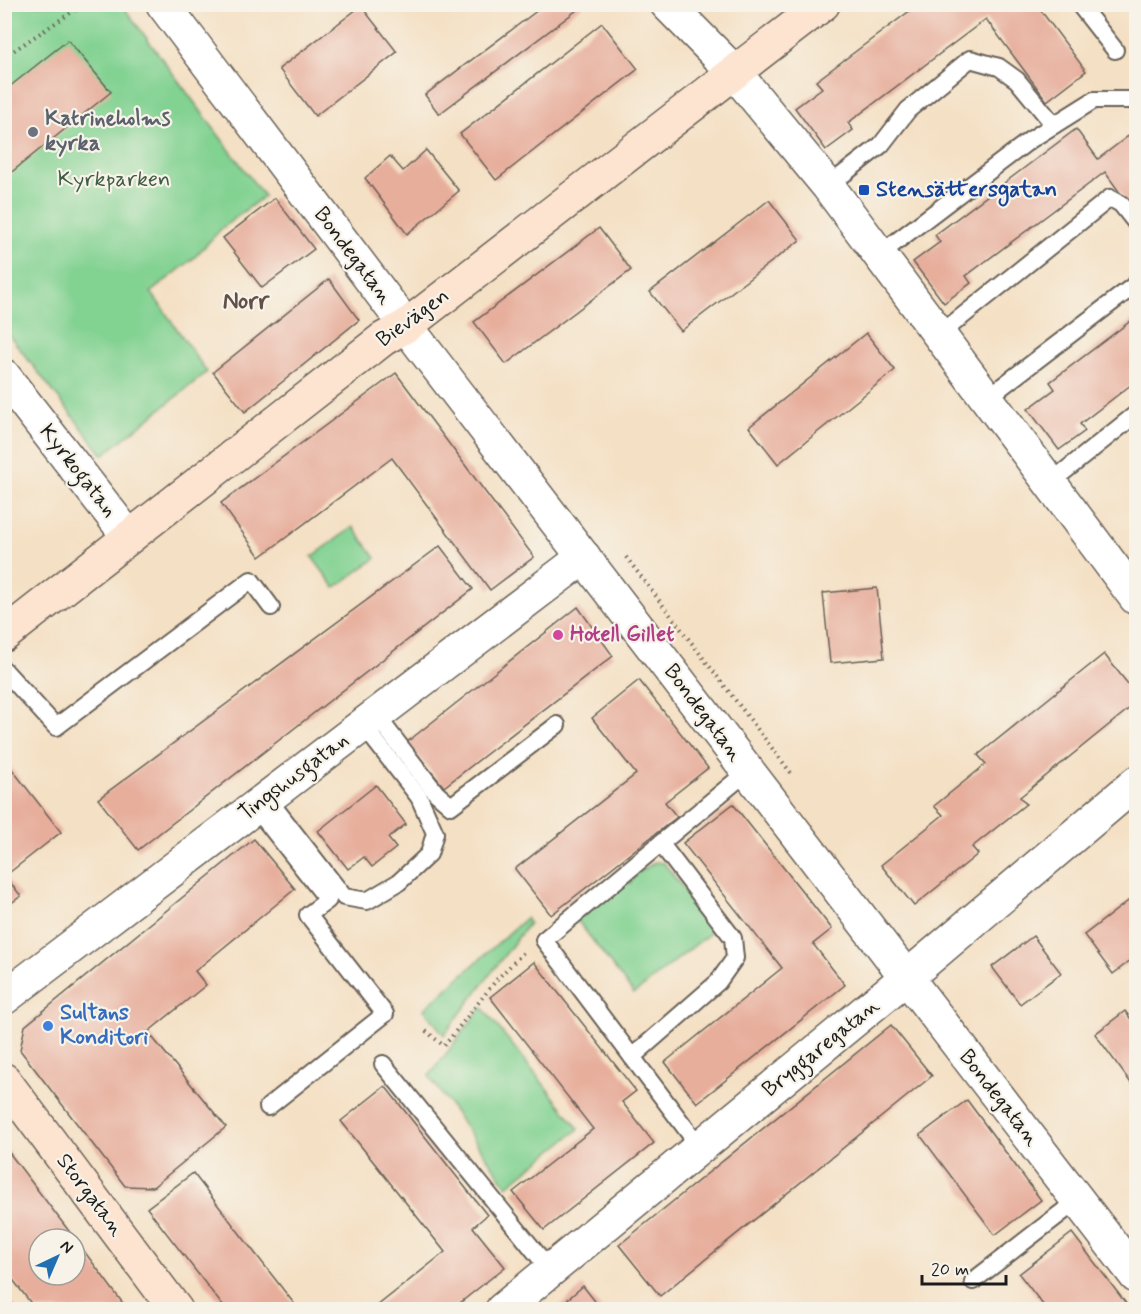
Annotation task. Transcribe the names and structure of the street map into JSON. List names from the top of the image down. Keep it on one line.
{"streets":{"street":["Bondegatan","Bievägen","Kyrkogatan","Tingshusgatan","Bryggaregatan","Storgatan"]},"crossings":[["Bondegatan","Bievägen"],["Bondegatan","Tingshusgatan"],["Bondegatan","Bryggaregatan"],["Bievägen","Kyrkogatan"]],"districts":["Norr"],"parks":["Kyrkparken"],"places":{"other":["Katrineholms kyrka","Hotell Gillet","Sultans Konditori"],"transit":["Stensättersgatan"]},"scale_bar":"20 m","north":"top right"}
